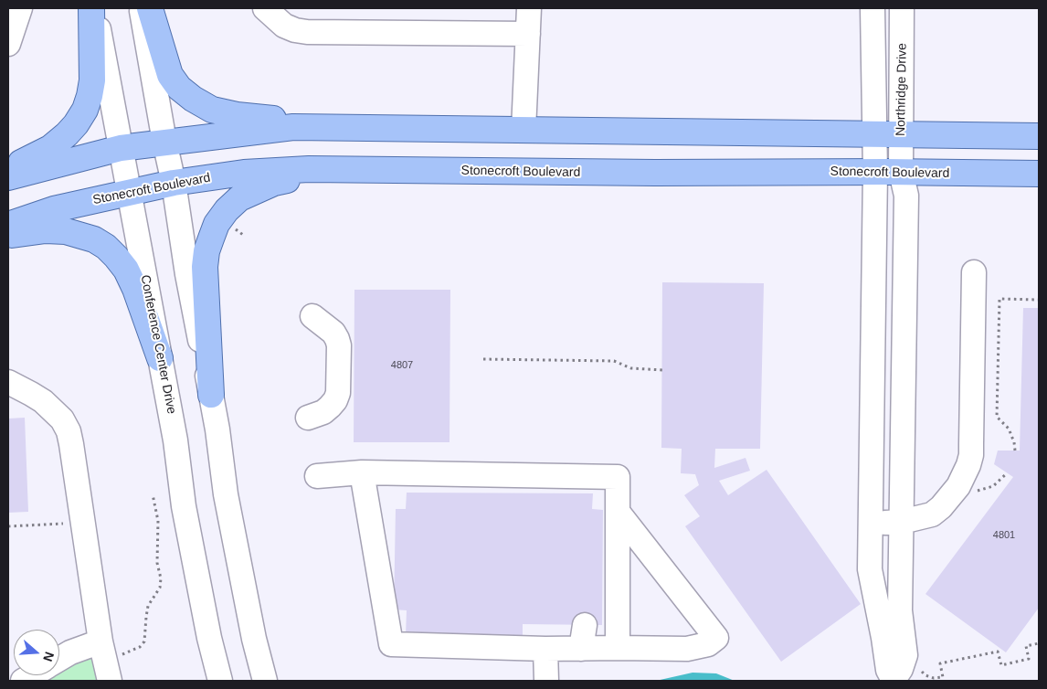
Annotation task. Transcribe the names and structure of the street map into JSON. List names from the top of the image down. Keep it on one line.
{"streets":{"main road":["Stonecroft Boulevard"],"street":["Northridge Drive","Conference Center Drive"]},"crossings":[["Northridge Drive","Stonecroft Boulevard"],["Stonecroft Boulevard","Conference Center Drive"]],"house_numbers":["4807","4801"],"north":"right"}
